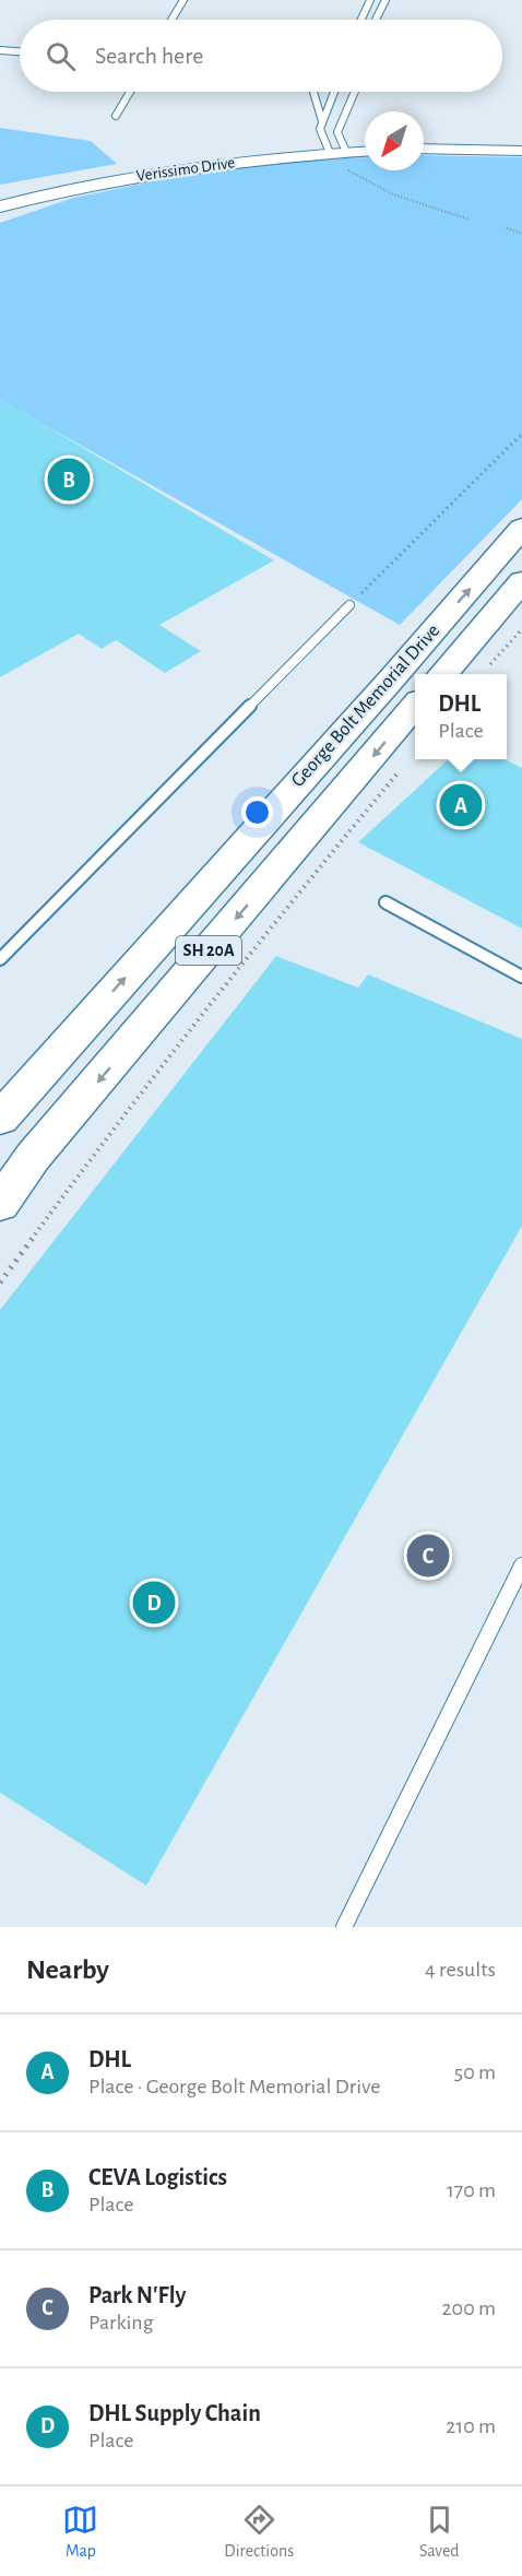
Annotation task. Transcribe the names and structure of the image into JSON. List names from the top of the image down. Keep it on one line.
{"streets":{"highway":["George Bolt Memorial Drive","SH 20A"],"street":["Verissimo Drive"]},"north":"bottom left","page":{"search":"Search here","pins":["B","A","C","D"],"popup":["DHL","Place"],"heading":["Nearby","4 results"],"list":[{"mark":"A","name":"DHL","note":"Place · George Bolt Memorial Drive","value":"50 m"},{"mark":"B","name":"CEVA Logistics","note":"Place","value":"170 m"},{"mark":"C","name":"Park N'Fly","note":"Parking","value":"200 m"},{"mark":"D","name":"DHL Supply Chain","note":"Place","value":"210 m"}],"nav":["Map","Directions","Saved"]}}
